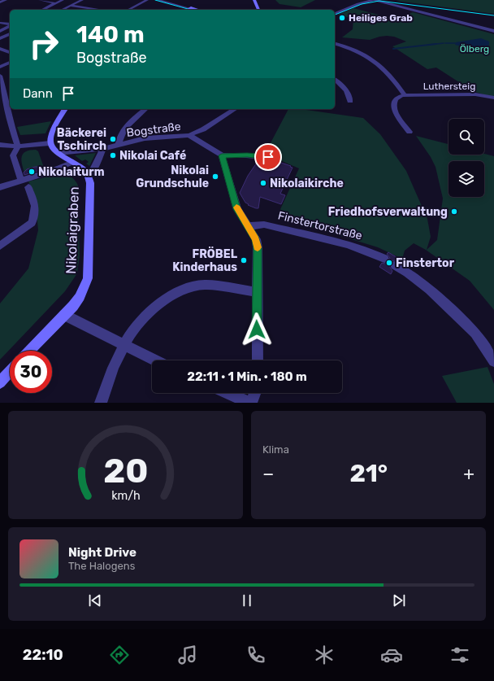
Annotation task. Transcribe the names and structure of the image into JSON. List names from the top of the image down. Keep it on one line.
{"streets":{"street":["Luthersteig","Bogstraße","Finstertorstraße","Nikolaigraben"]},"crossings":[["Bogstraße","Nikolaigraben"]],"parks":["Ölberg"],"places":["Heiliges Grab","Bäckerei Tschirch","Nikolai Café","Nikolaiturm","Nikolai Grundschule","Nikolaikirche","Friedhofsverwaltung","FRÖBEL Kinderhaus","Finstertor"],"page":{"turn":["140 m","Bogstraße"],"then":"Dann","limit":"30","trip":"22:11 · 1 Min. · 180 m","tile":"Klima","heat":["−","21°","+"],"song":["Night Drive","The Halogens"],"tabs":"22:10","gauge":["20","km/h"]}}
